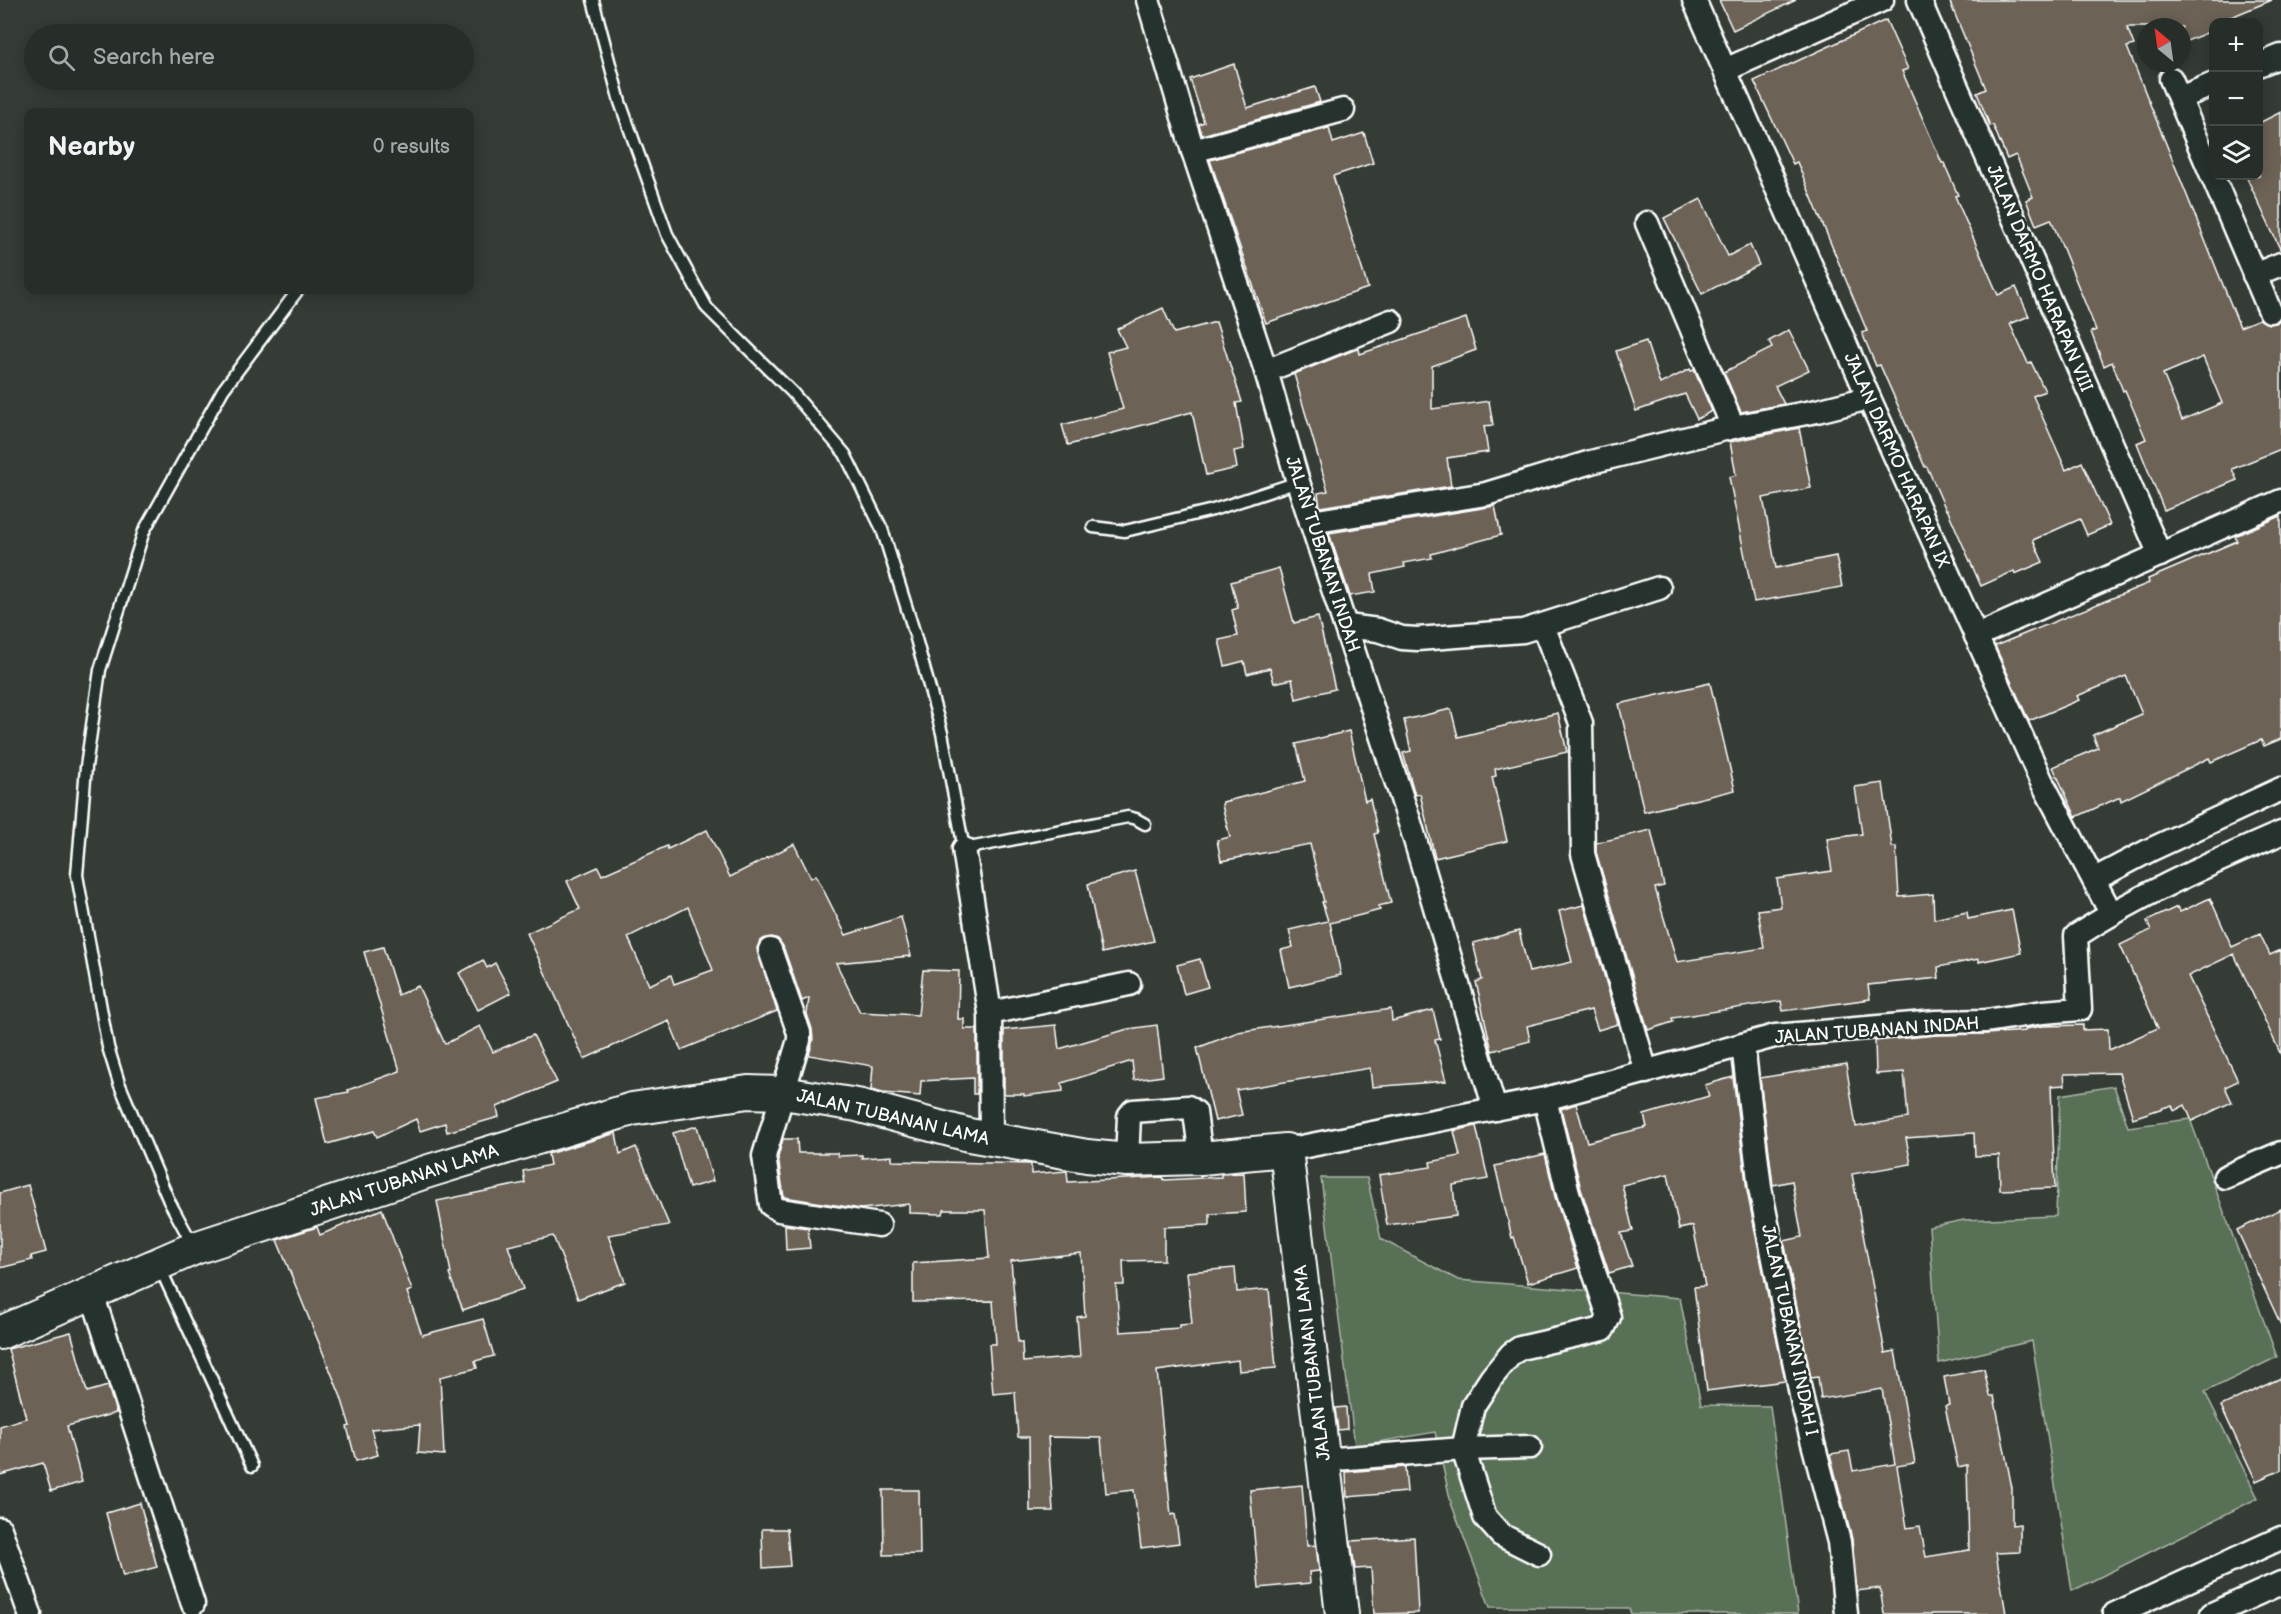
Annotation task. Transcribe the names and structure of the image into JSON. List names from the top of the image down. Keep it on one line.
{"streets":{"street":["JALAN DARMO HARAPAN VIII","JALAN DARMO HARAPAN IX","JALAN TUBANAN INDAH","JALAN TUBANAN LAMA","JALAN TUBANAN INDAH I"]},"crossings":[["JALAN DARMO HARAPAN IX","JALAN TUBANAN INDAH"],["JALAN TUBANAN INDAH","JALAN TUBANAN LAMA"],["JALAN TUBANAN INDAH","JALAN TUBANAN INDAH I"]],"north":"top left","page":{"map_buttons":["+","−"],"search":"Search here","heading":["Nearby","0 results"]}}
